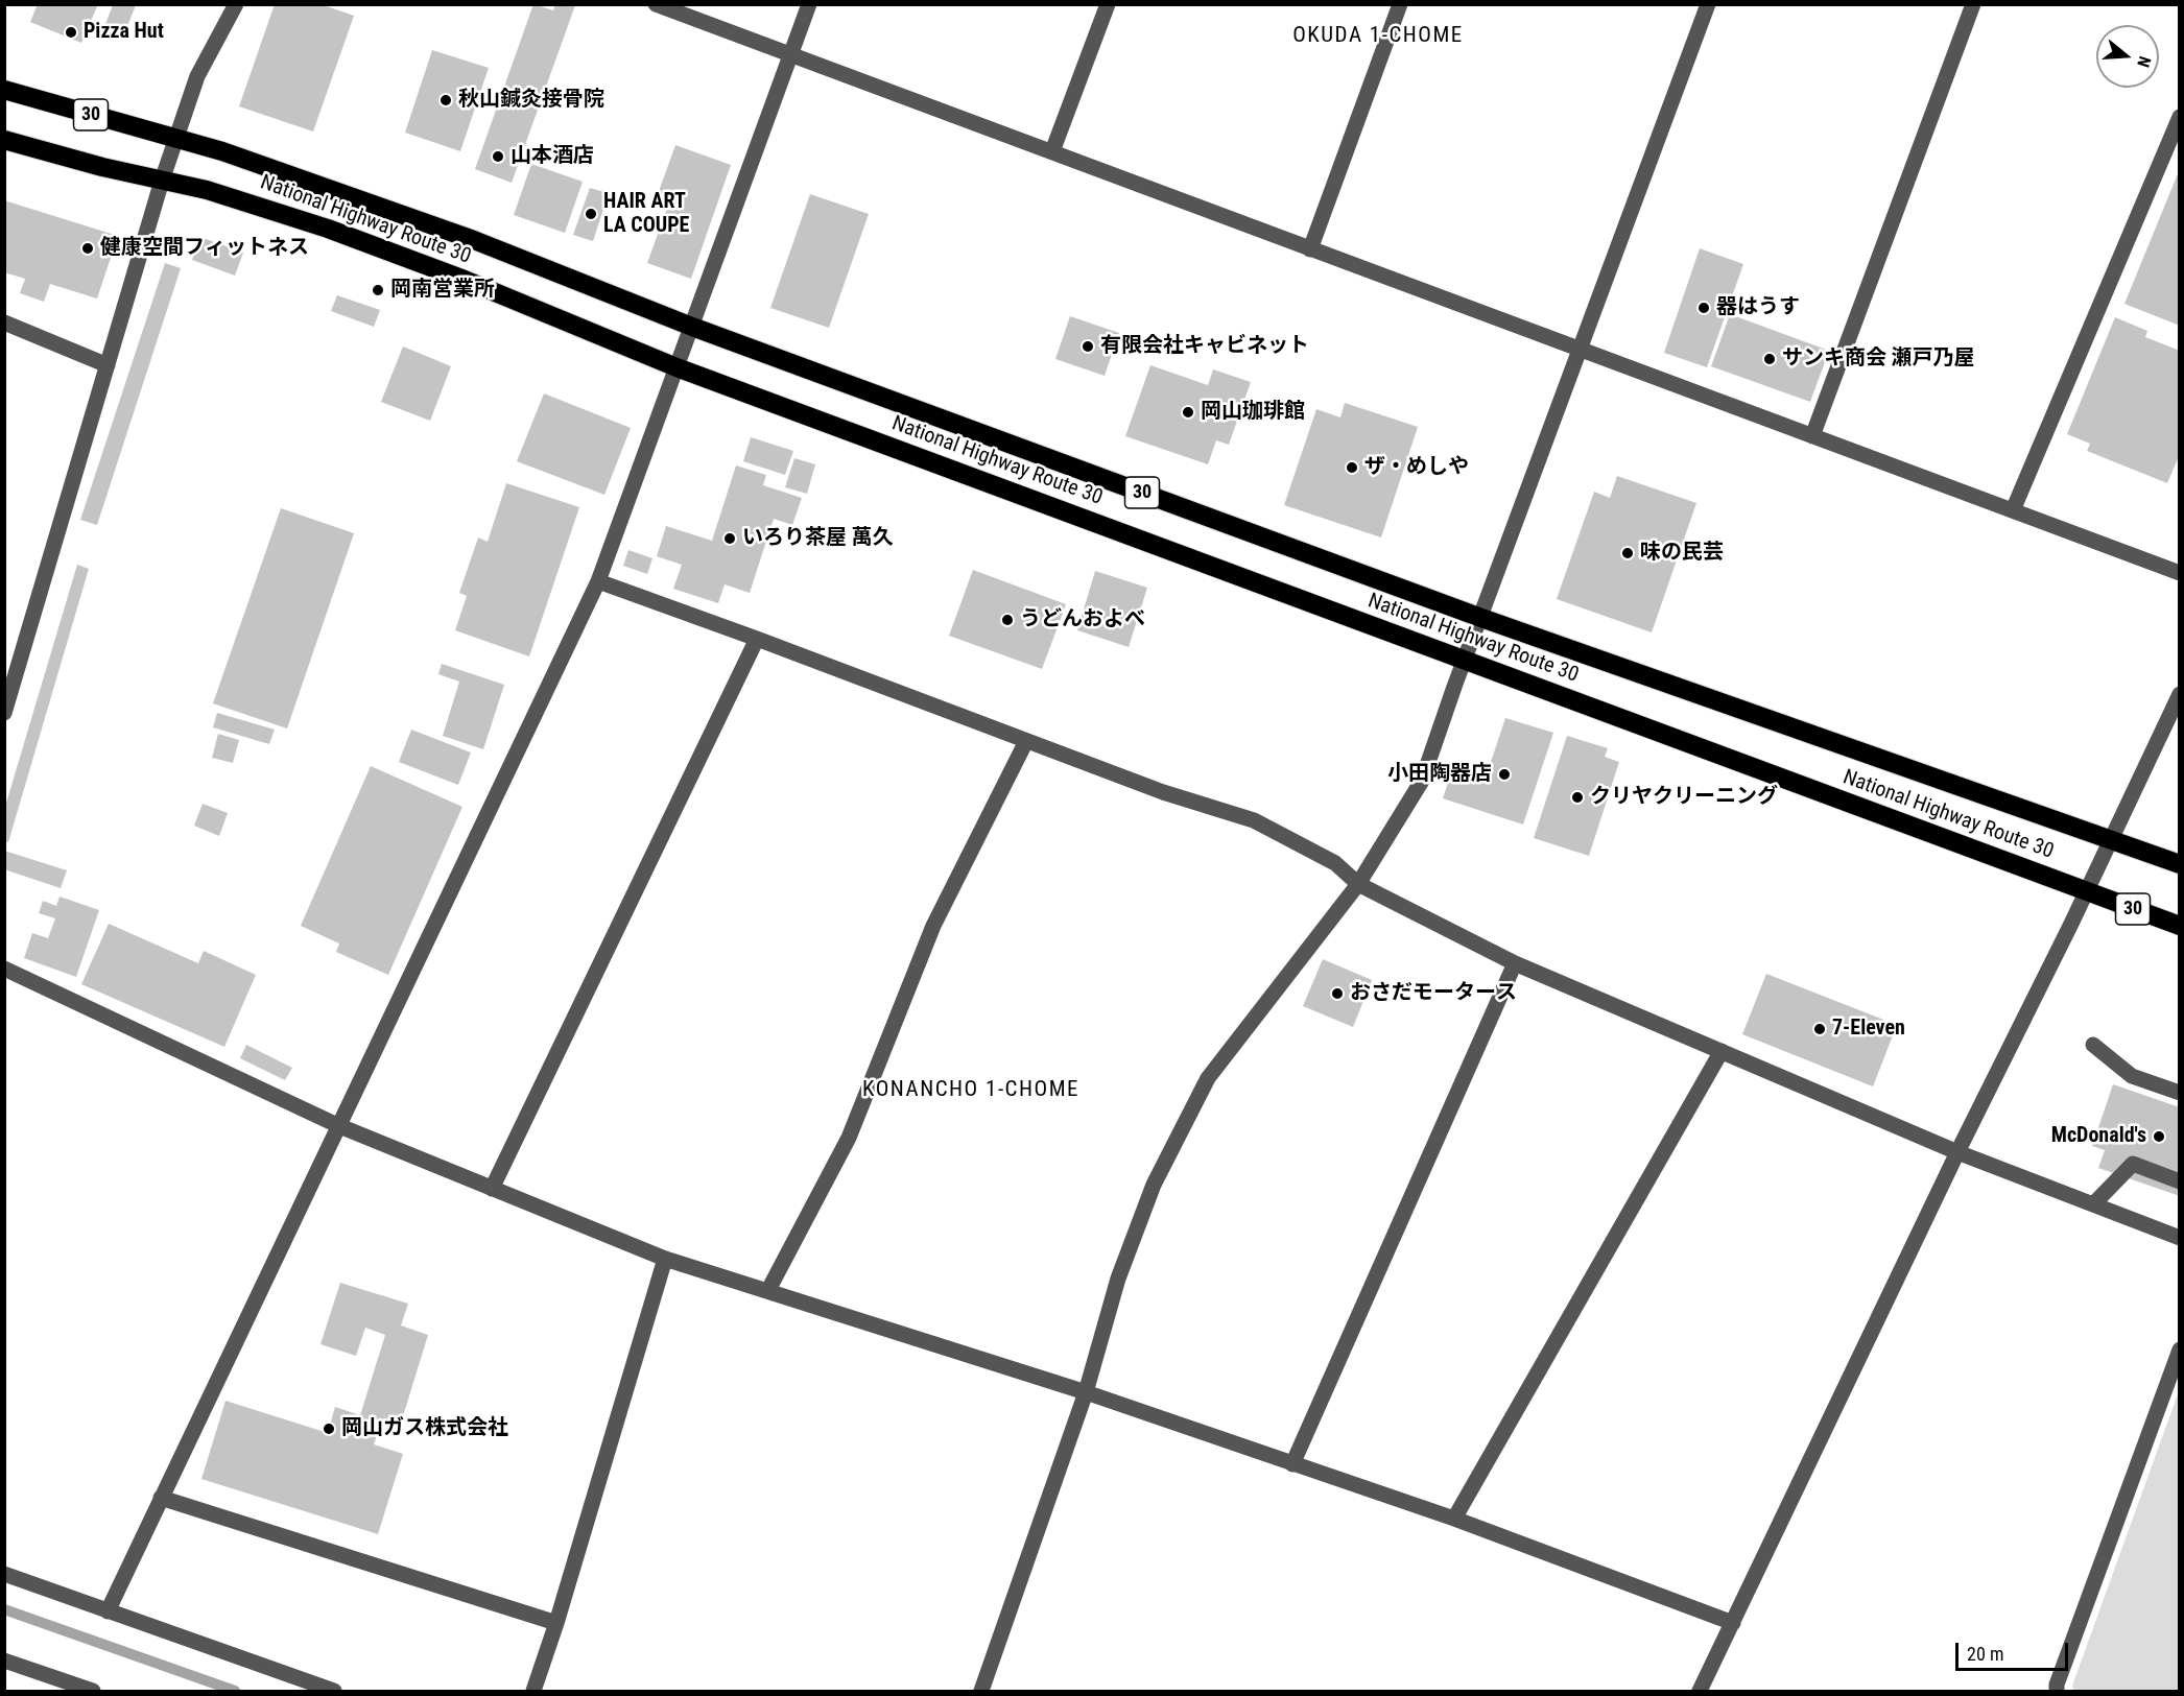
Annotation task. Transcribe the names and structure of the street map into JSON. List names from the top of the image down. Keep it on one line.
{"streets":{"highway":["30","National Highway Route 30"]},"districts":["OKUDA 1-CHOME","KONANCHO 1-CHOME"],"places":["Pizza Hut","秋山鍼灸接骨院","山本酒店","HAIR ART LA COUPE","健康空間フィットネス","岡南営業所","器はうす","有限会社キャビネット","サンキ商会 瀬戸乃屋","岡山珈琲館","ザ・めしや","いろり茶屋 萬久","味の民芸","うどんおよべ","小田陶器店","クリヤクリーニング","おさだモータース","7-Eleven","McDonald's","岡山ガス株式会社"],"scale_bar":"20 m","north":"right"}
